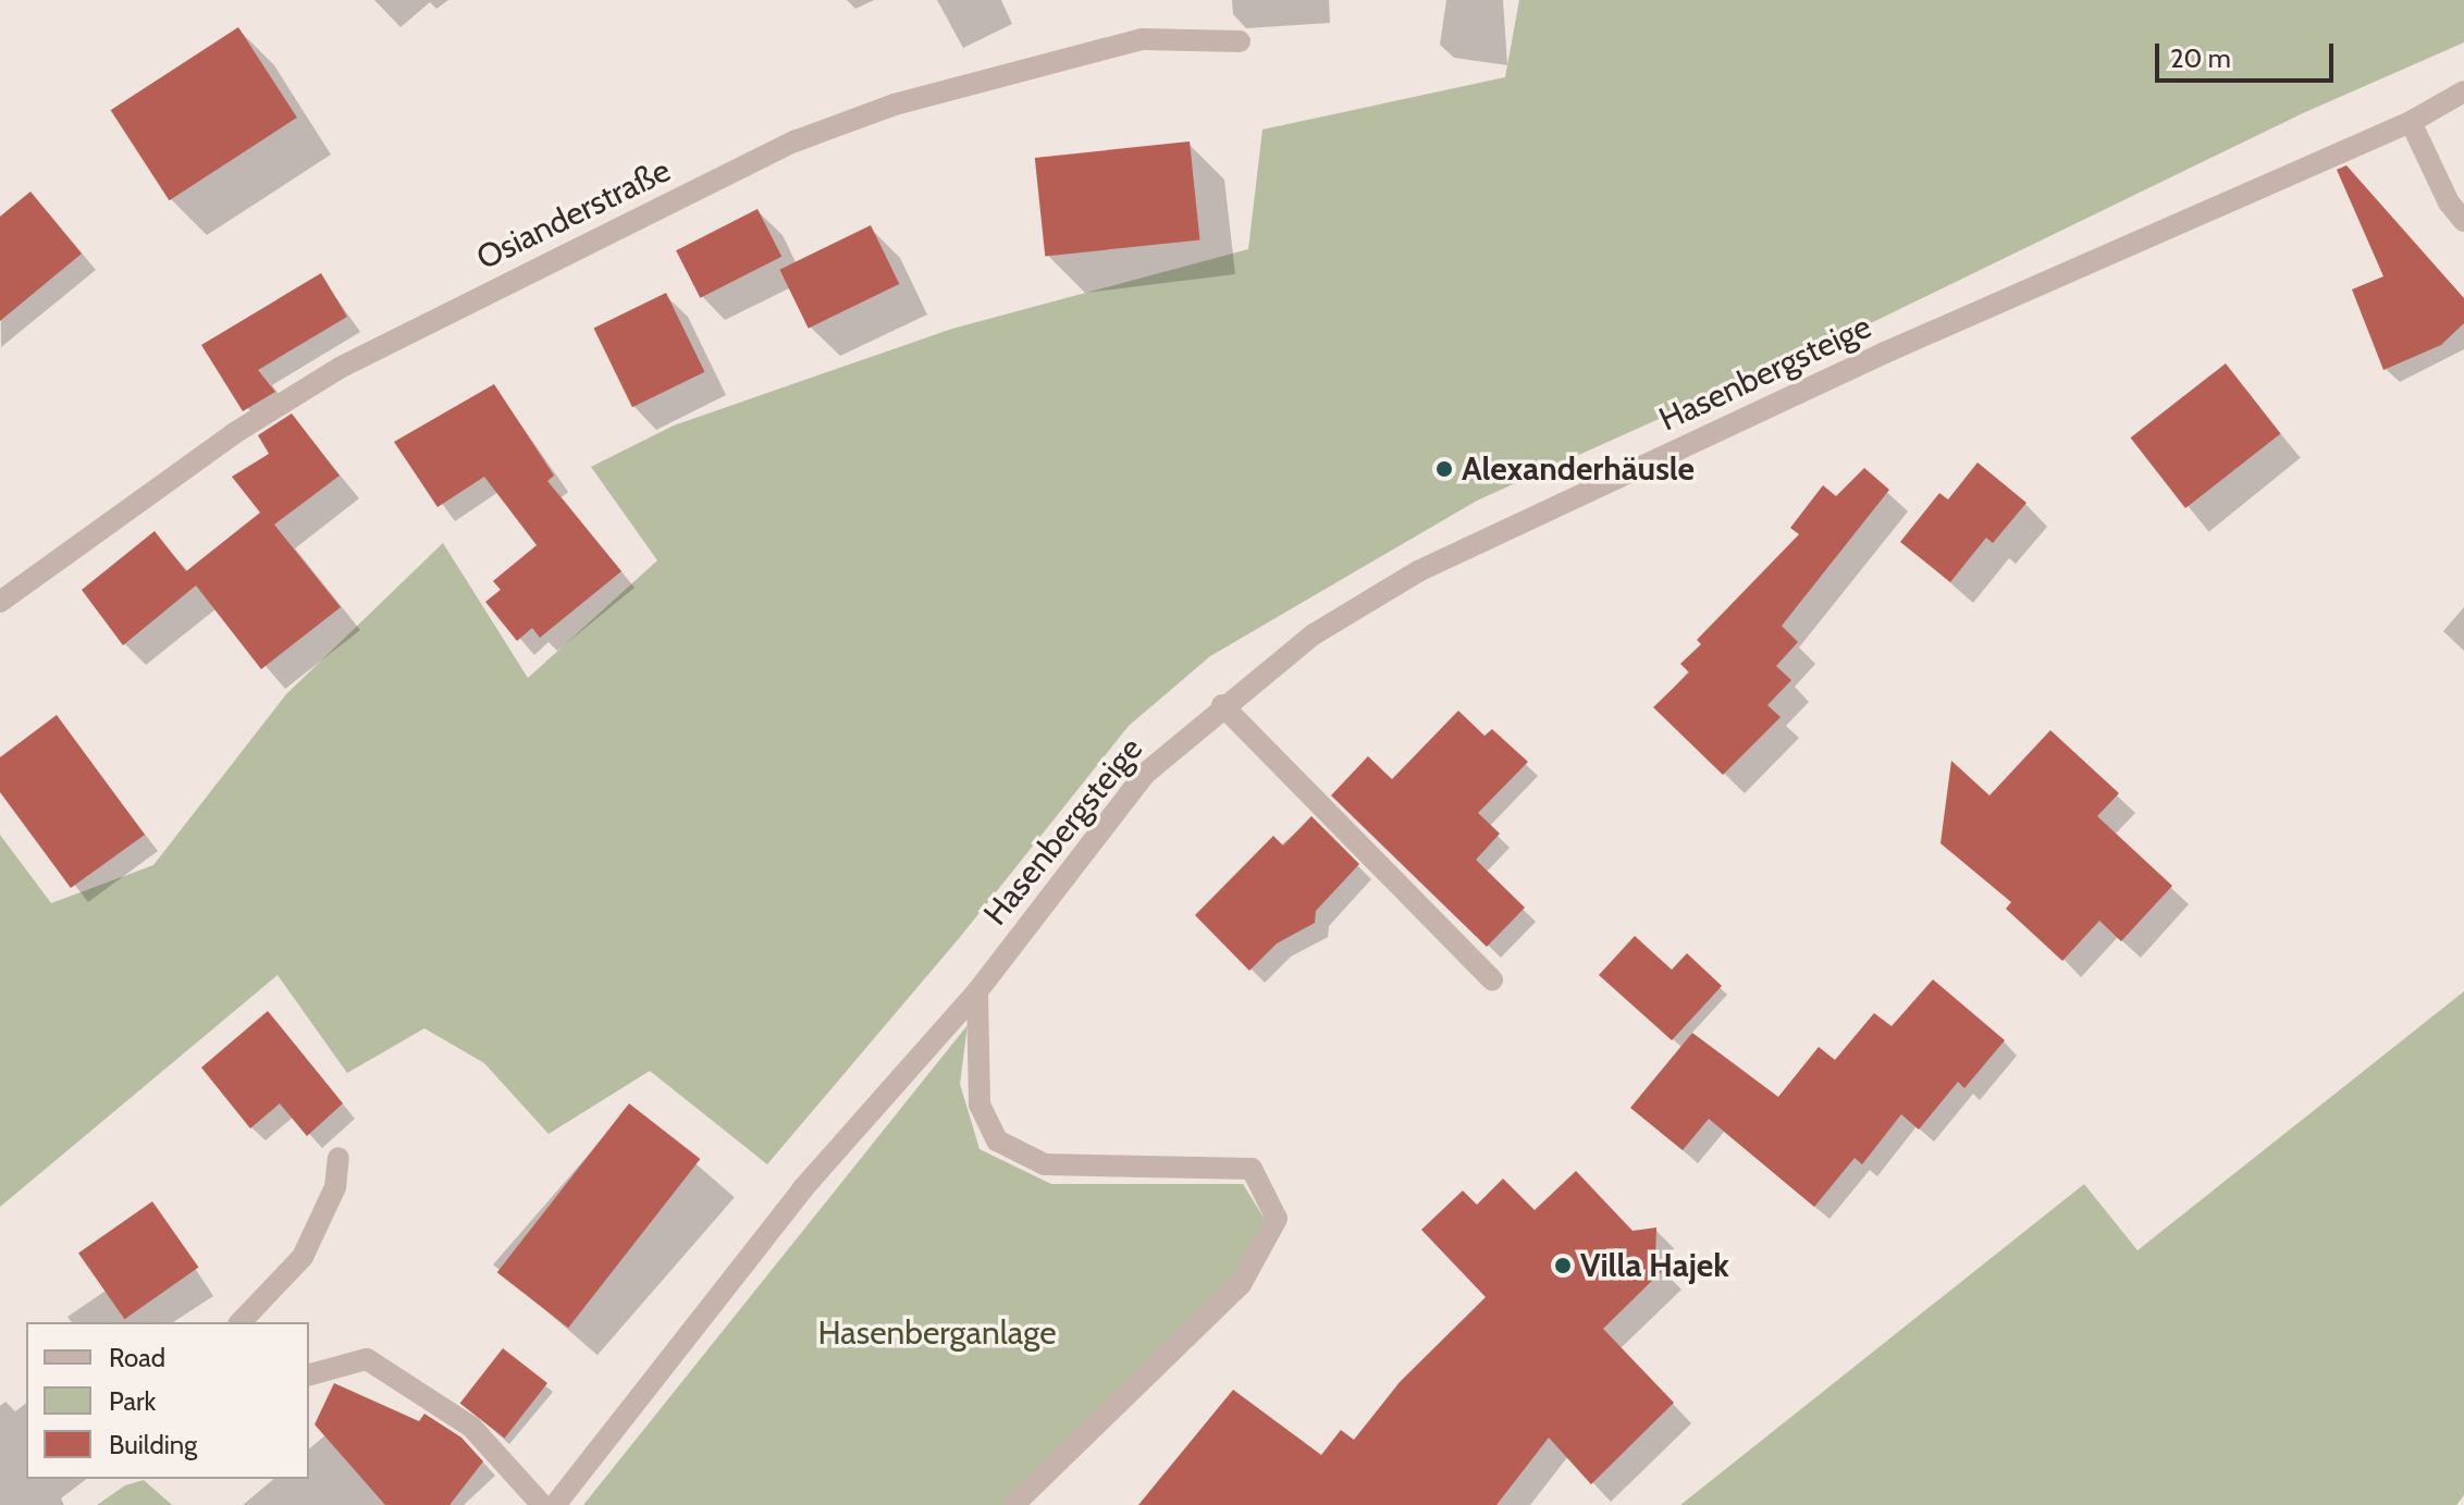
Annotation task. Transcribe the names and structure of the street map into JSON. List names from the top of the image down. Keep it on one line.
{"streets":{"street":["Osianderstraße","Hasenbergsteige"]},"parks":["Hasenberganlage"],"places":["Alexanderhäusle","Villa Hajek"],"legend":["Road","Park","Building"],"scale_bar":"20 m"}
